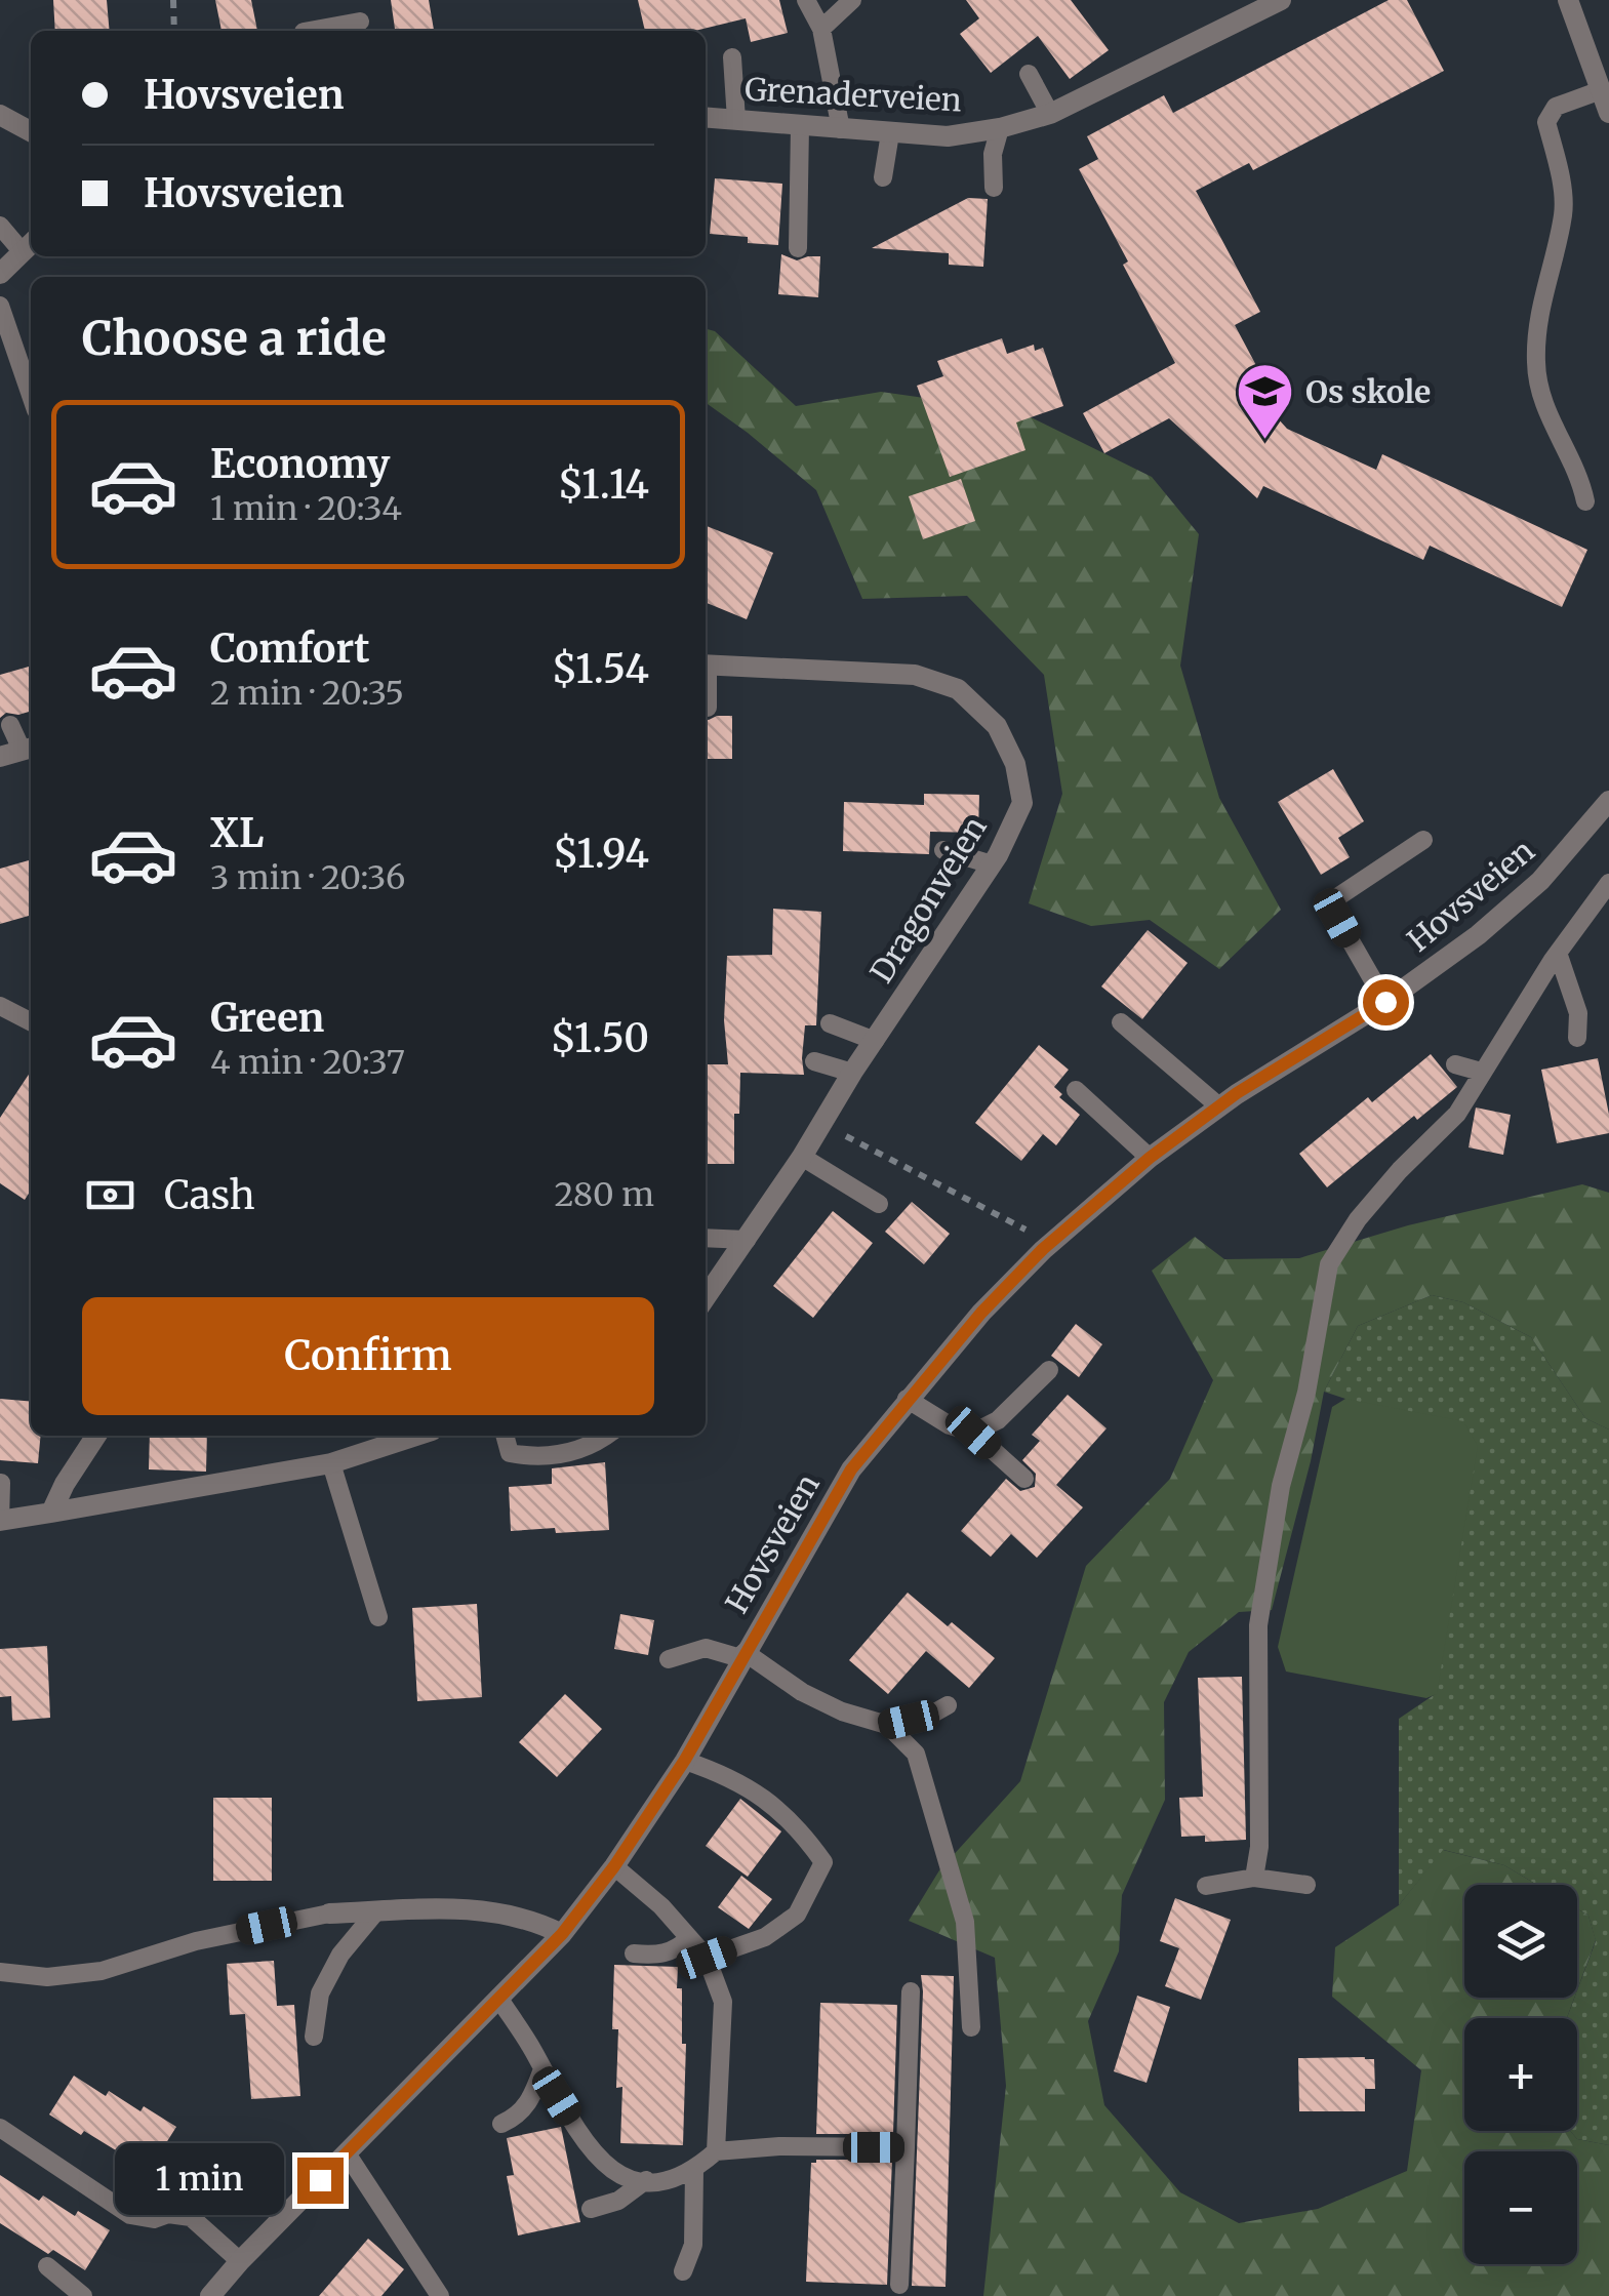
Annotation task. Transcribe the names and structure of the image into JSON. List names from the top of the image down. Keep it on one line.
{"streets":{"street":["Grenaderveien","Hovsveien","Dragonveien"]},"places":{"school or university":["Os skole"]},"page":{"banner":["Hovsveien","Hovsveien"],"heading":"Choose a ride","list":[{"name":"Economy","note":"1 min · 20:34","value":"$1.14"},{"name":"Comfort","note":"2 min · 20:35","value":"$1.54"},{"name":"XL","note":"3 min · 20:36","value":"$1.94"},{"name":"Green","note":"4 min · 20:37","value":"$1.50"}],"pay":["Cash","280 m"],"buttons":"Confirm","map_buttons":["+","−"],"bubble":"1 min"}}
